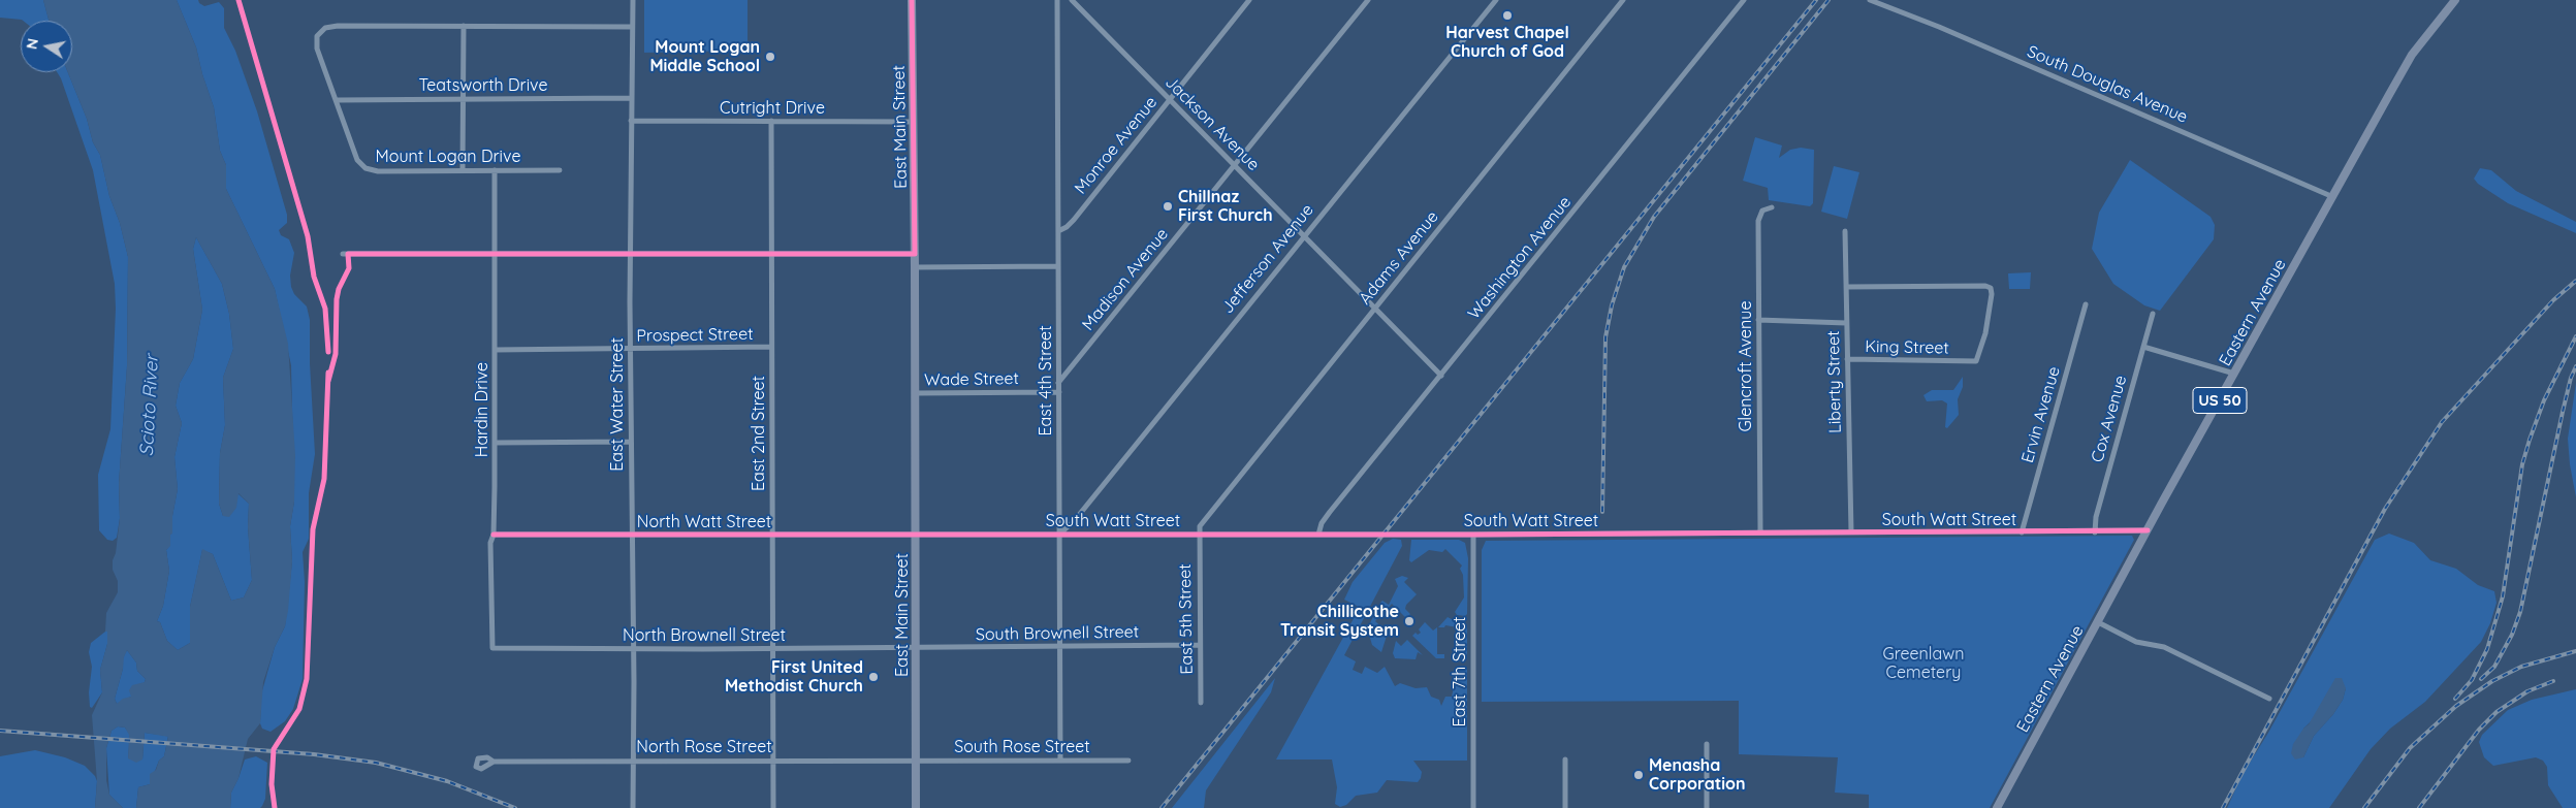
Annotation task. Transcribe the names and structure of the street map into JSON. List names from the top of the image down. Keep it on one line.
{"streets":{"main road":["East Main Street","Eastern Avenue","US 50"],"street":["South Douglas Avenue","Teatsworth Drive","Cutright Drive","Jackson Avenue","Monroe Avenue","Mount Logan Drive","Adams Avenue","Washington Avenue","Jefferson Avenue","Madison Avenue","Prospect Street","King Street","Glencroft Avenue","Wade Street","East 4th Street","Liberty Street","East Water Street","Hardin Drive","Ervin Avenue","Cox Avenue","East 2nd Street","South Watt Street","North Watt Street","East 5th Street","South Brownell Street","North Brownell Street","East 7th Street","North Rose Street","South Rose Street"]},"crossings":[["South Douglas Avenue","Eastern Avenue"],["Teatsworth Drive","Mount Logan Drive"],["Teatsworth Drive","East Water Street"],["Cutright Drive","East Main Street"],["Cutright Drive","East Water Street"],["Cutright Drive","East 2nd Street"],["Jackson Avenue","Monroe Avenue"],["Jackson Avenue","Adams Avenue"],["Jackson Avenue","Washington Avenue"],["Jackson Avenue","Jefferson Avenue"],["Jackson Avenue","Madison Avenue"],["East Main Street","Wade Street"],["East Main Street","South Watt Street"],["East Main Street","North Watt Street"],["East Main Street","South Brownell Street"],["East Main Street","North Brownell Street"],["East Main Street","North Rose Street"],["East Main Street","South Rose Street"],["Monroe Avenue","East 4th Street"],["Mount Logan Drive","East Water Street"],["Mount Logan Drive","Hardin Drive"],["Adams Avenue","South Watt Street"],["Adams Avenue","East 5th Street"],["Washington Avenue","South Watt Street"],["Jefferson Avenue","East 4th Street"],["Jefferson Avenue","South Watt Street"],["Madison Avenue","East 4th Street"],["Eastern Avenue","South Watt Street"],["Prospect Street","East Water Street"],["Prospect Street","Hardin Drive"],["Prospect Street","East 2nd Street"],["King Street","Liberty Street"],["Glencroft Avenue","South Watt Street"],["Wade Street","East 4th Street"],["East 4th Street","South Watt Street"],["East 4th Street","South Brownell Street"],["East 4th Street","South Rose Street"],["Liberty Street","South Watt Street"],["East Water Street","North Watt Street"],["East Water Street","North Brownell Street"],["East Water Street","North Rose Street"],["Hardin Drive","North Watt Street"],["Hardin Drive","North Brownell Street"],["Ervin Avenue","South Watt Street"],["Cox Avenue","South Watt Street"],["East 2nd Street","North Watt Street"],["East 2nd Street","North Brownell Street"],["East 2nd Street","North Rose Street"],["South Watt Street","North Watt Street"],["South Watt Street","East 5th Street"],["South Watt Street","East 7th Street"],["East 5th Street","South Brownell Street"],["South Brownell Street","North Brownell Street"],["North Rose Street","South Rose Street"]],"water":["Scioto River"],"parks":["Greenlawn Cemetery"],"places":["Harvest Chapel Church of God","Mount Logan Middle School","Chillnaz First Church","Chillicothe Transit System","First United Methodist Church","Menasha Corporation"],"north":"left"}
